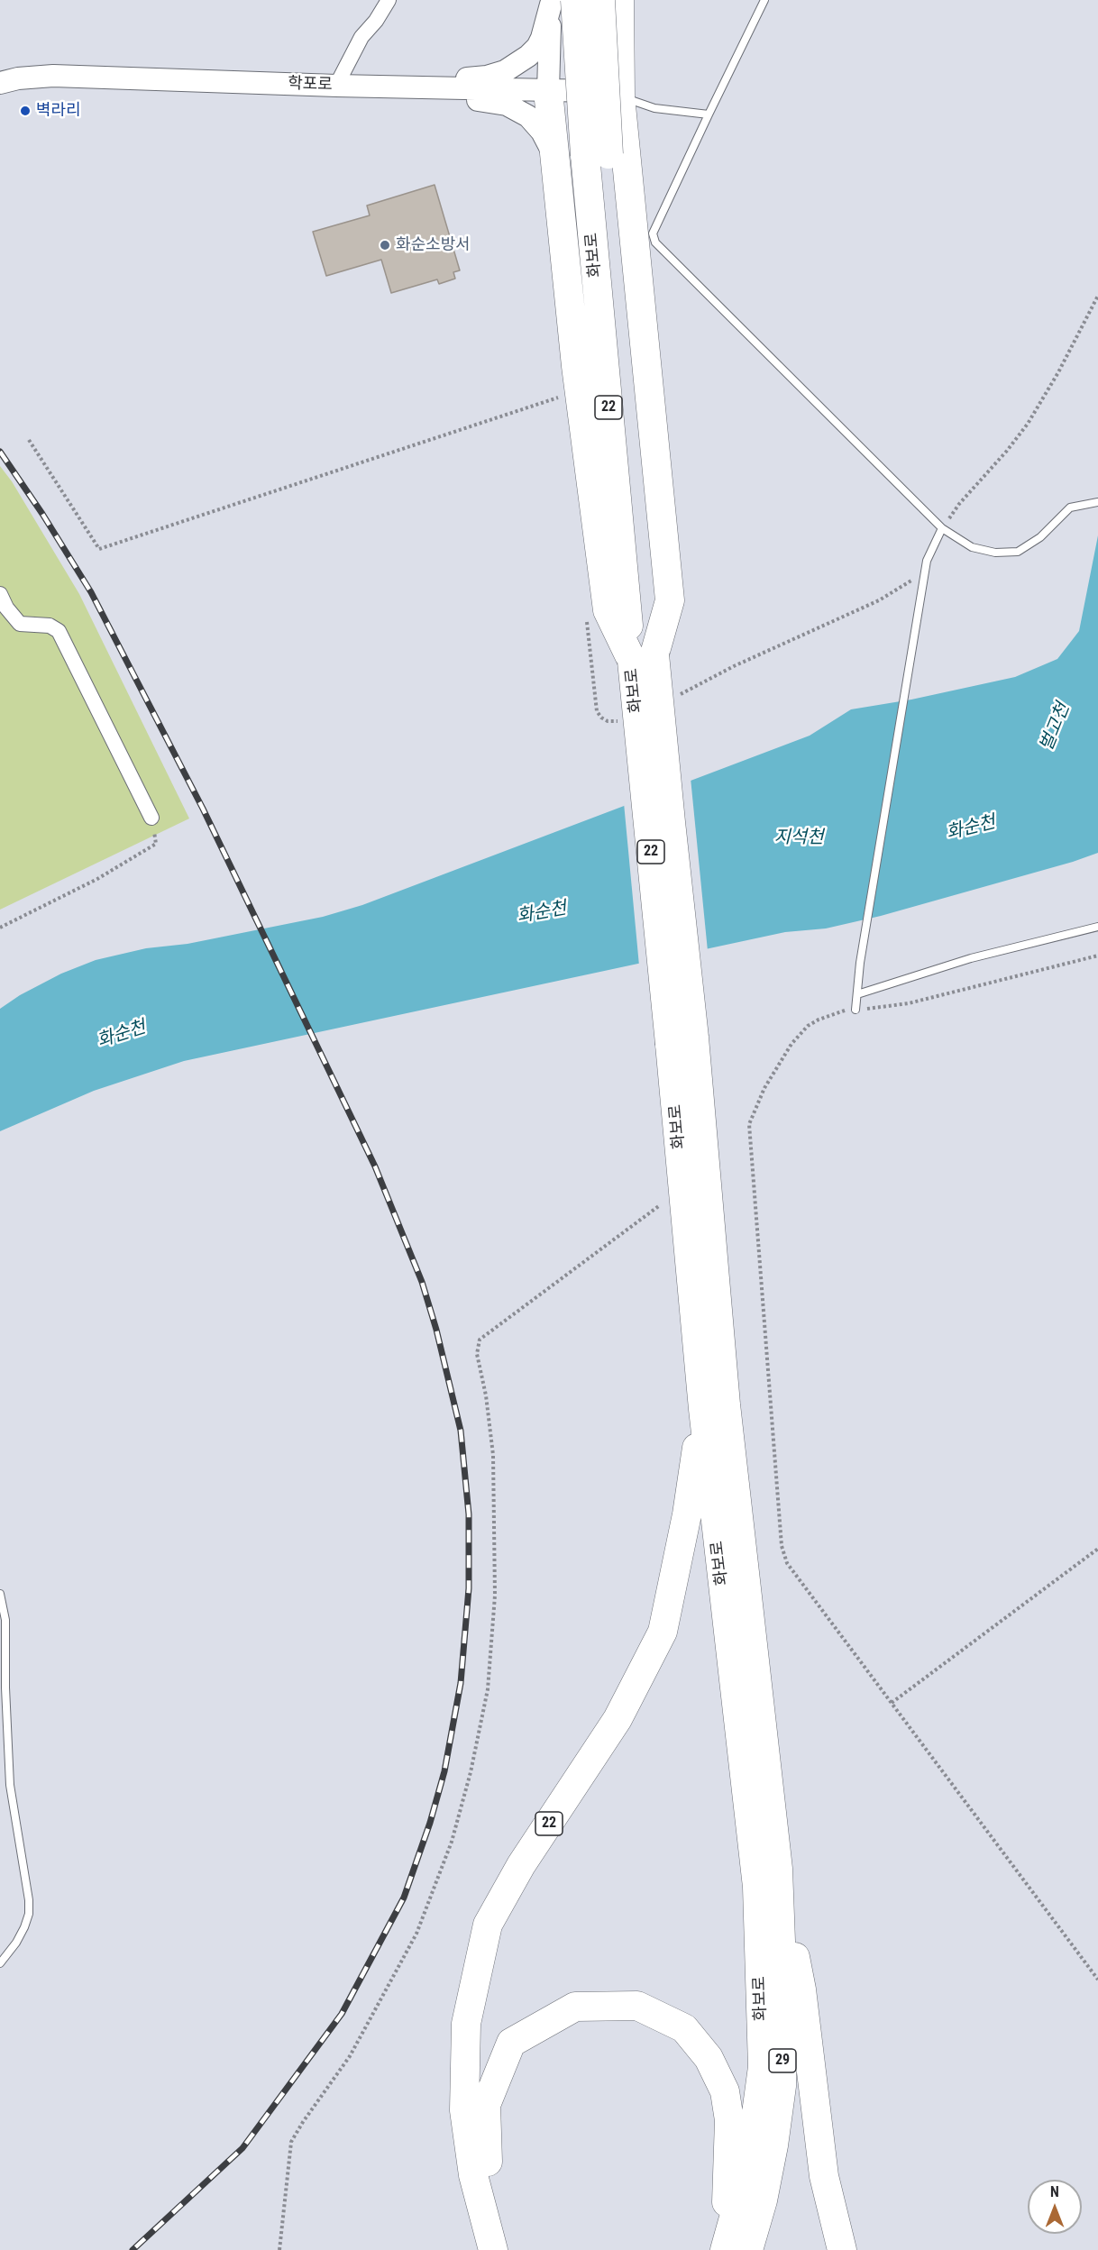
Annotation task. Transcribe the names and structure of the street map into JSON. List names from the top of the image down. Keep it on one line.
{"streets":{"highway":["화보로","22","29"],"street":["학포로"]},"crossings":[["화보로","22"]],"water":["벌고천","화순천","지석천"],"places":["벽라리","화순소방서"],"north":"top"}
